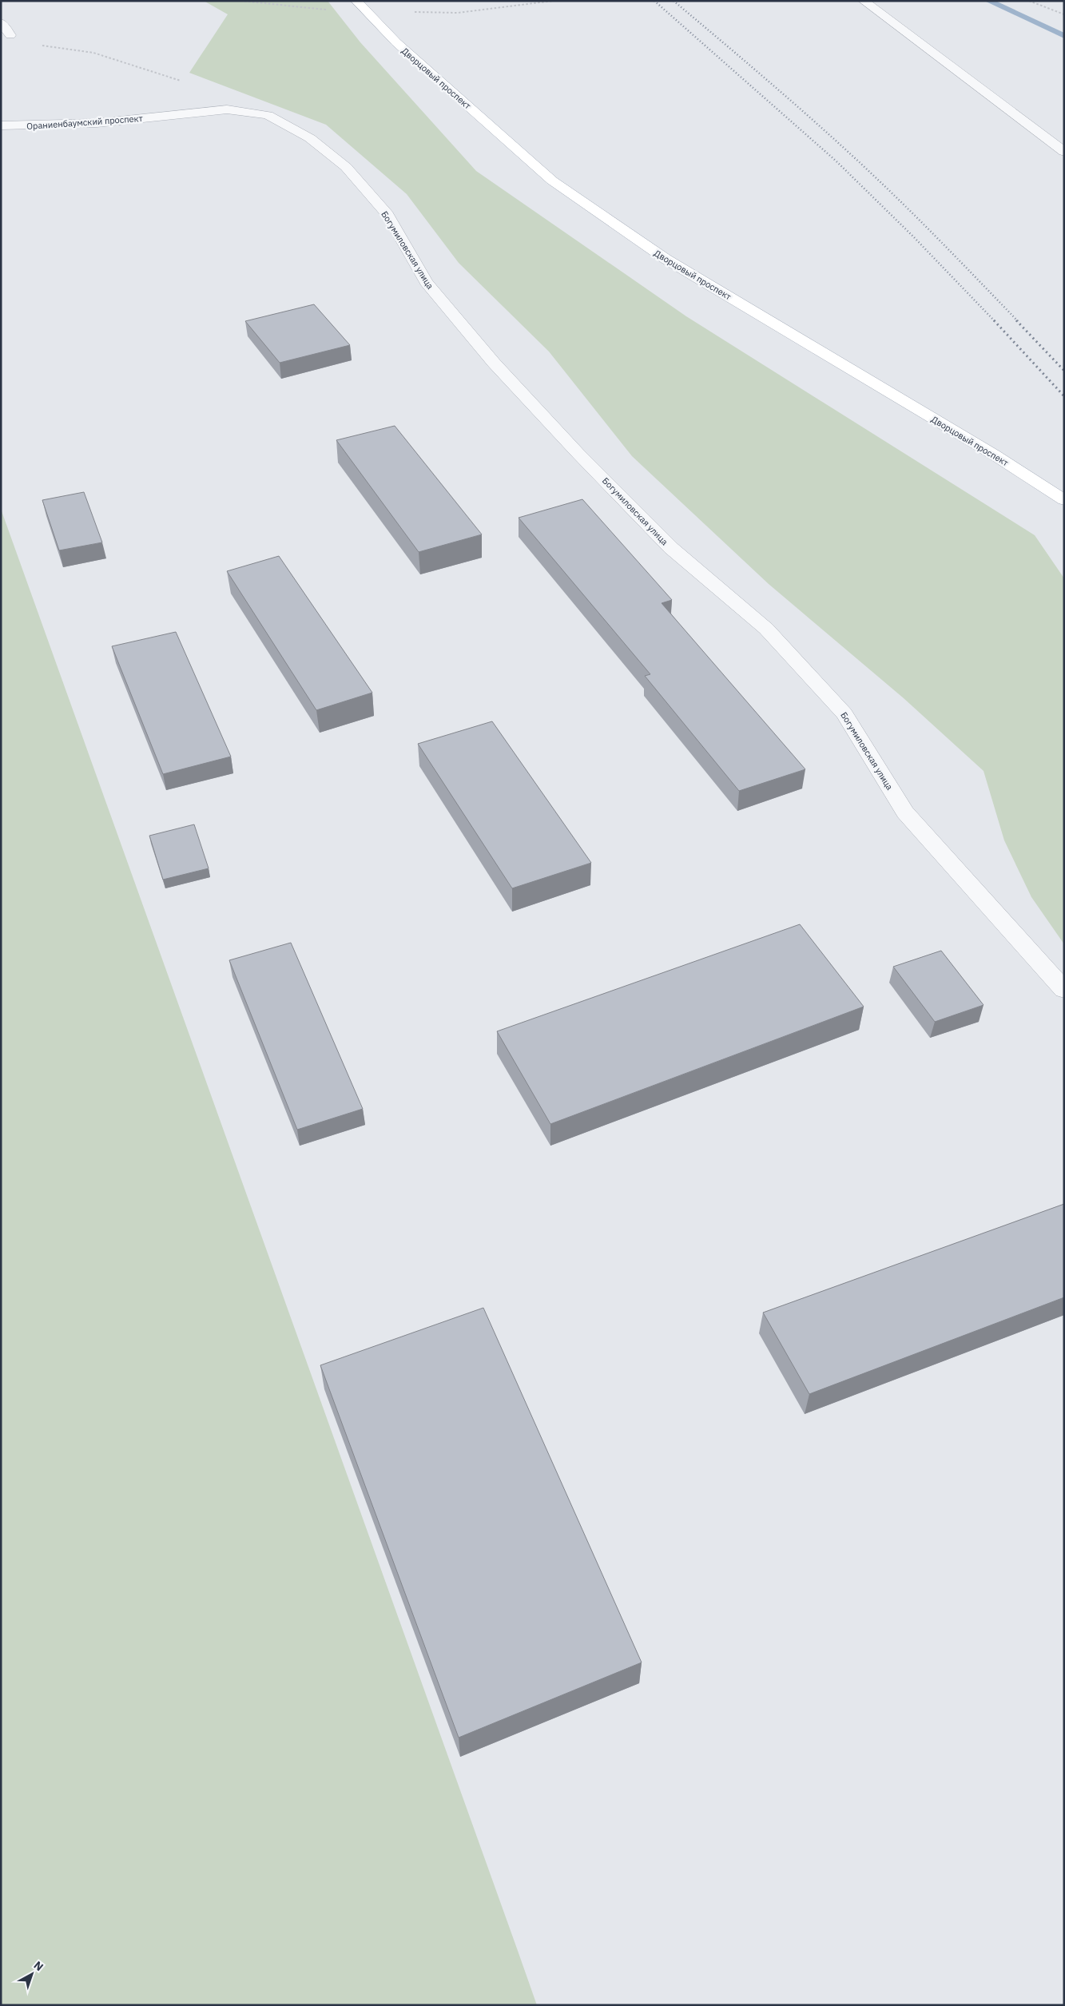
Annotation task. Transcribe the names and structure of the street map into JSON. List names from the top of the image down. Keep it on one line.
{"streets":{"main road":["Дворцовый проспект"],"street":["Ораниенбаумский проспект","Богумиловская улица"]},"crossings":[["Ораниенбаумский проспект","Богумиловская улица"]],"north":"top right"}
